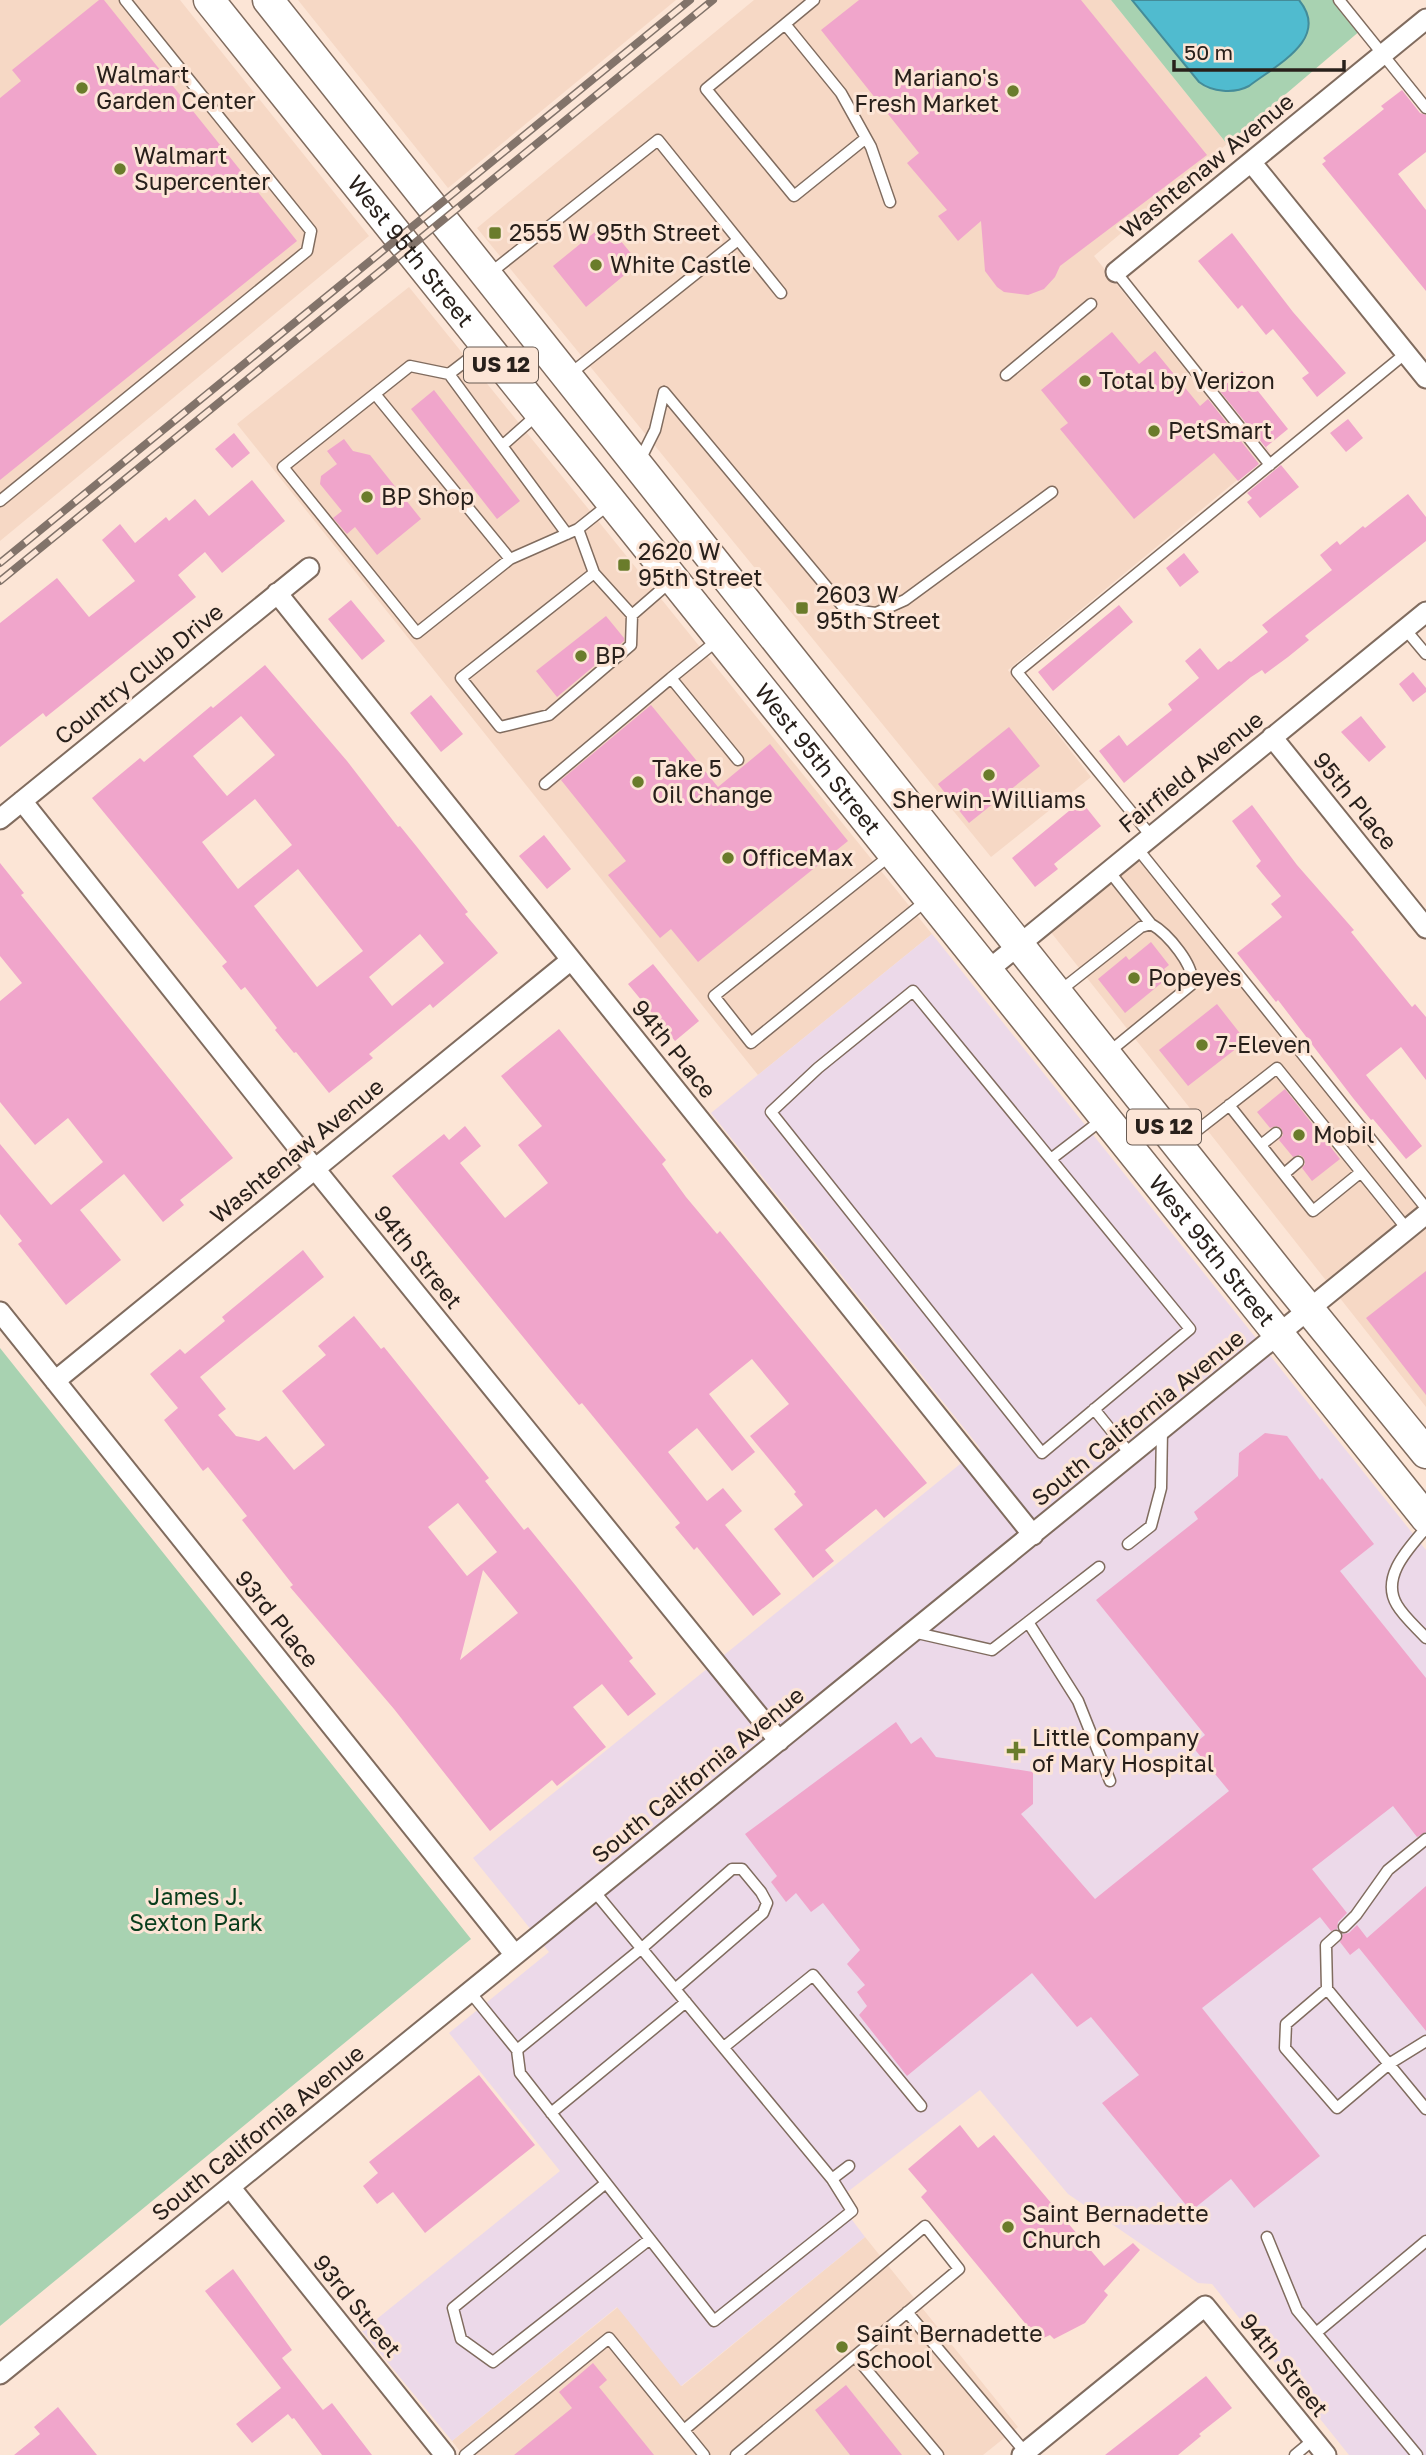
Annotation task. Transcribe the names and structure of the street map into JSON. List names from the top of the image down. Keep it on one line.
{"streets":{"main road":["West 95th Street","US 12"],"street":["Washtenaw Avenue","Country Club Drive","Fairfield Avenue","95th Place","94th Place","94th Street","South California Avenue","93rd Place","93rd Street"]},"crossings":[["Washtenaw Avenue","94th Place"],["Washtenaw Avenue","94th Street"],["Washtenaw Avenue","93rd Place"],["West 95th Street","Fairfield Avenue"],["West 95th Street","South California Avenue"],["Country Club Drive","94th Place"],["Country Club Drive","94th Street"],["Fairfield Avenue","95th Place"],["94th Place","South California Avenue"],["94th Street","South California Avenue"],["South California Avenue","93rd Place"],["South California Avenue","93rd Street"]],"parks":["James J. Sexton Park"],"places":{"other":["Walmart Garden Center","Mariano's Fresh Market","Walmart Supercenter","White Castle","Total by Verizon","PetSmart","BP Shop","BP","Sherwin-Williams","Take 5 Oil Change","OfficeMax","Popeyes","7-Eleven","Mobil","Saint Bernadette Church","Saint Bernadette School"],"transit":["2555 W 95th Street","2620 W 95th Street","2603 W 95th Street"],"health":["Little Company of Mary Hospital"]},"scale_bar":"50 m"}
